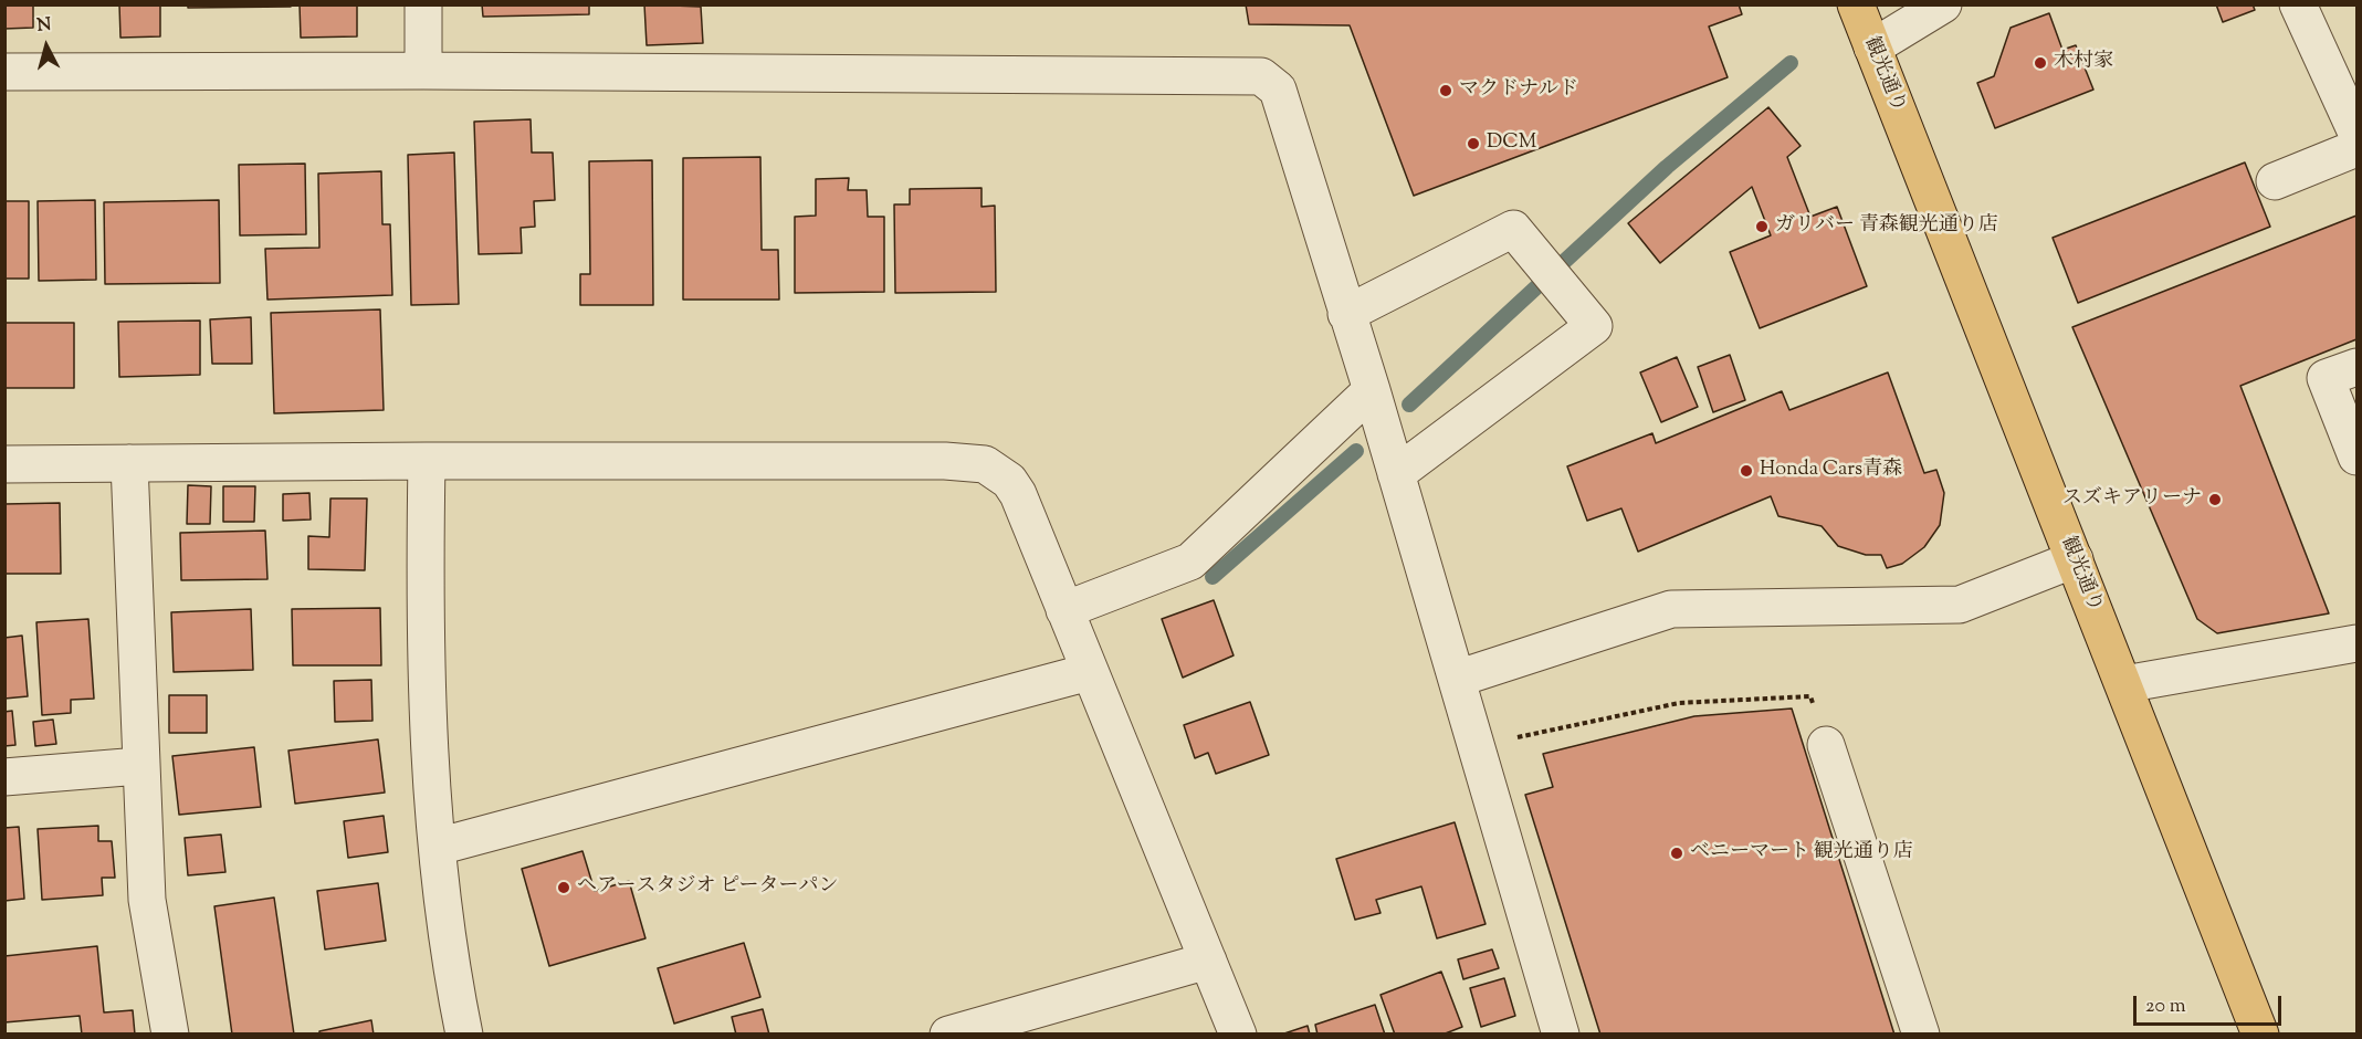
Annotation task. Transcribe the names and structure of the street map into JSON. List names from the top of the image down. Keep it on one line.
{"streets":{"highway":["観光通り"]},"places":["木村家","マクドナルド","DCM","ガリバー 青森観光通り店","Honda Cars青森","スズキアリーナ","ベニーマート 観光通り店","ヘアースタジオ ピーターパン"],"scale_bar":"20 m","north":"top"}
